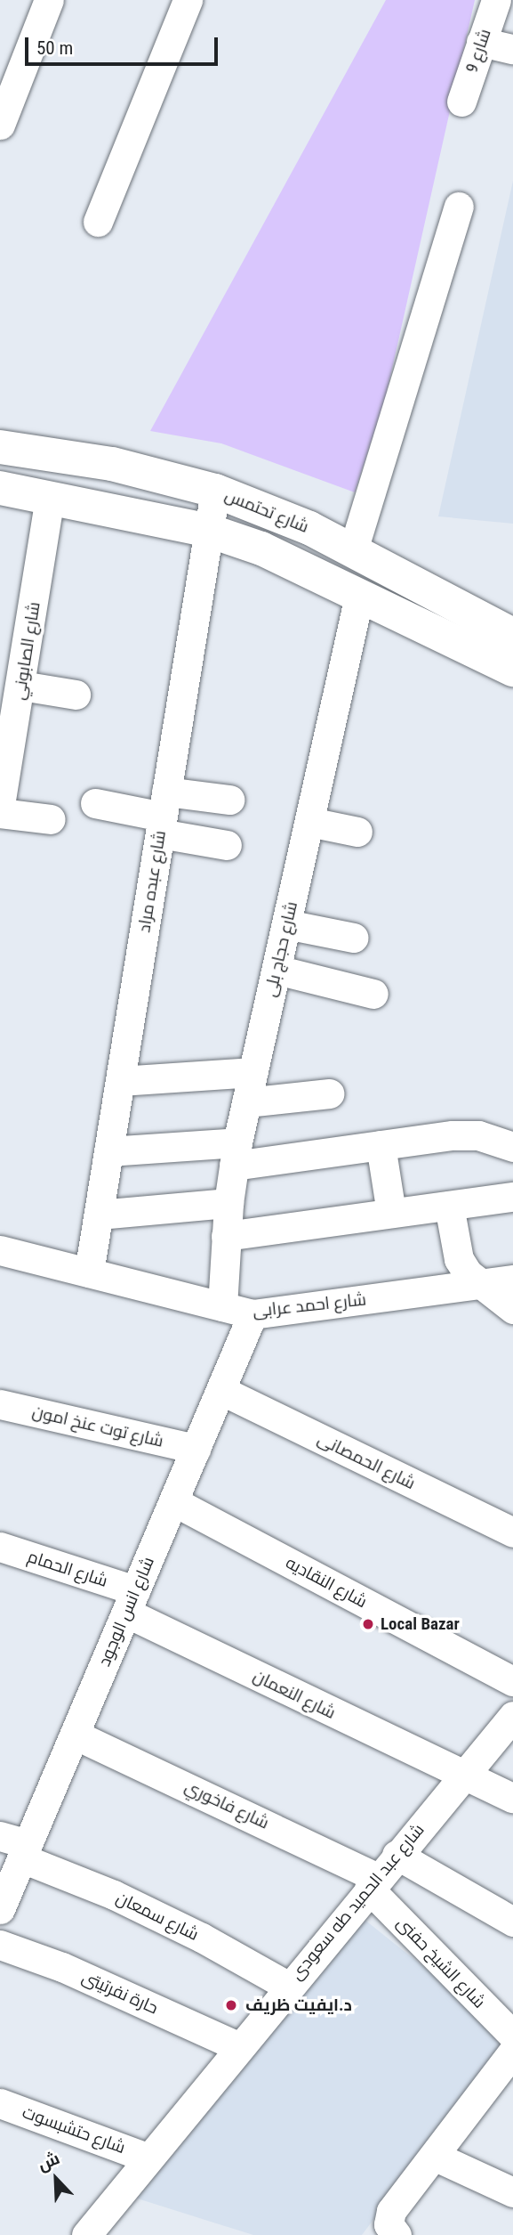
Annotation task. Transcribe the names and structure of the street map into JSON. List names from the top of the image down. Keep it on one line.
{"streets":{"main road":["شارع تحتمس"],"street":["شارع 9","شارع الصابوني","شارع عبده مراد","شارع حجاج بلى","شارع احمد عرابى","شارع توت عنخ امون","شارع الحمصانى","شارع الحمام","شارع النقاديه","شارع انس الوجود","شارع النعمان","شارع فاخوري","شارع عبد الحميد طه سعودى","شارع سمعان","شارع الشيخ حفنى","حارة نفرتيتى","شارع حتشبسوت"]},"crossings":[["شارع تحتمس","شارع عبده مراد"],["شارع عبده مراد","شارع احمد عرابى"],["شارع حجاج بلى","شارع احمد عرابى"],["شارع احمد عرابى","شارع انس الوجود"],["شارع توت عنخ امون","شارع انس الوجود"],["شارع الحمصانى","شارع انس الوجود"],["شارع الحمام","شارع انس الوجود"],["شارع الحمام","شارع النعمان"],["شارع النقاديه","شارع انس الوجود"],["شارع انس الوجود","شارع النعمان"],["شارع انس الوجود","شارع فاخوري"],["شارع انس الوجود","شارع سمعان"],["شارع النعمان","شارع عبد الحميد طه سعودى"],["شارع فاخوري","شارع عبد الحميد طه سعودى"],["شارع فاخوري","شارع الشيخ حفنى"],["شارع عبد الحميد طه سعودى","شارع سمعان"],["شارع عبد الحميد طه سعودى","شارع الشيخ حفنى"],["شارع عبد الحميد طه سعودى","حارة نفرتيتى"],["شارع عبد الحميد طه سعودى","شارع حتشبسوت"]],"places":["Local Bazar","د.ايفيت ظريف"],"scale_bar":"50 m","north":"top left"}
